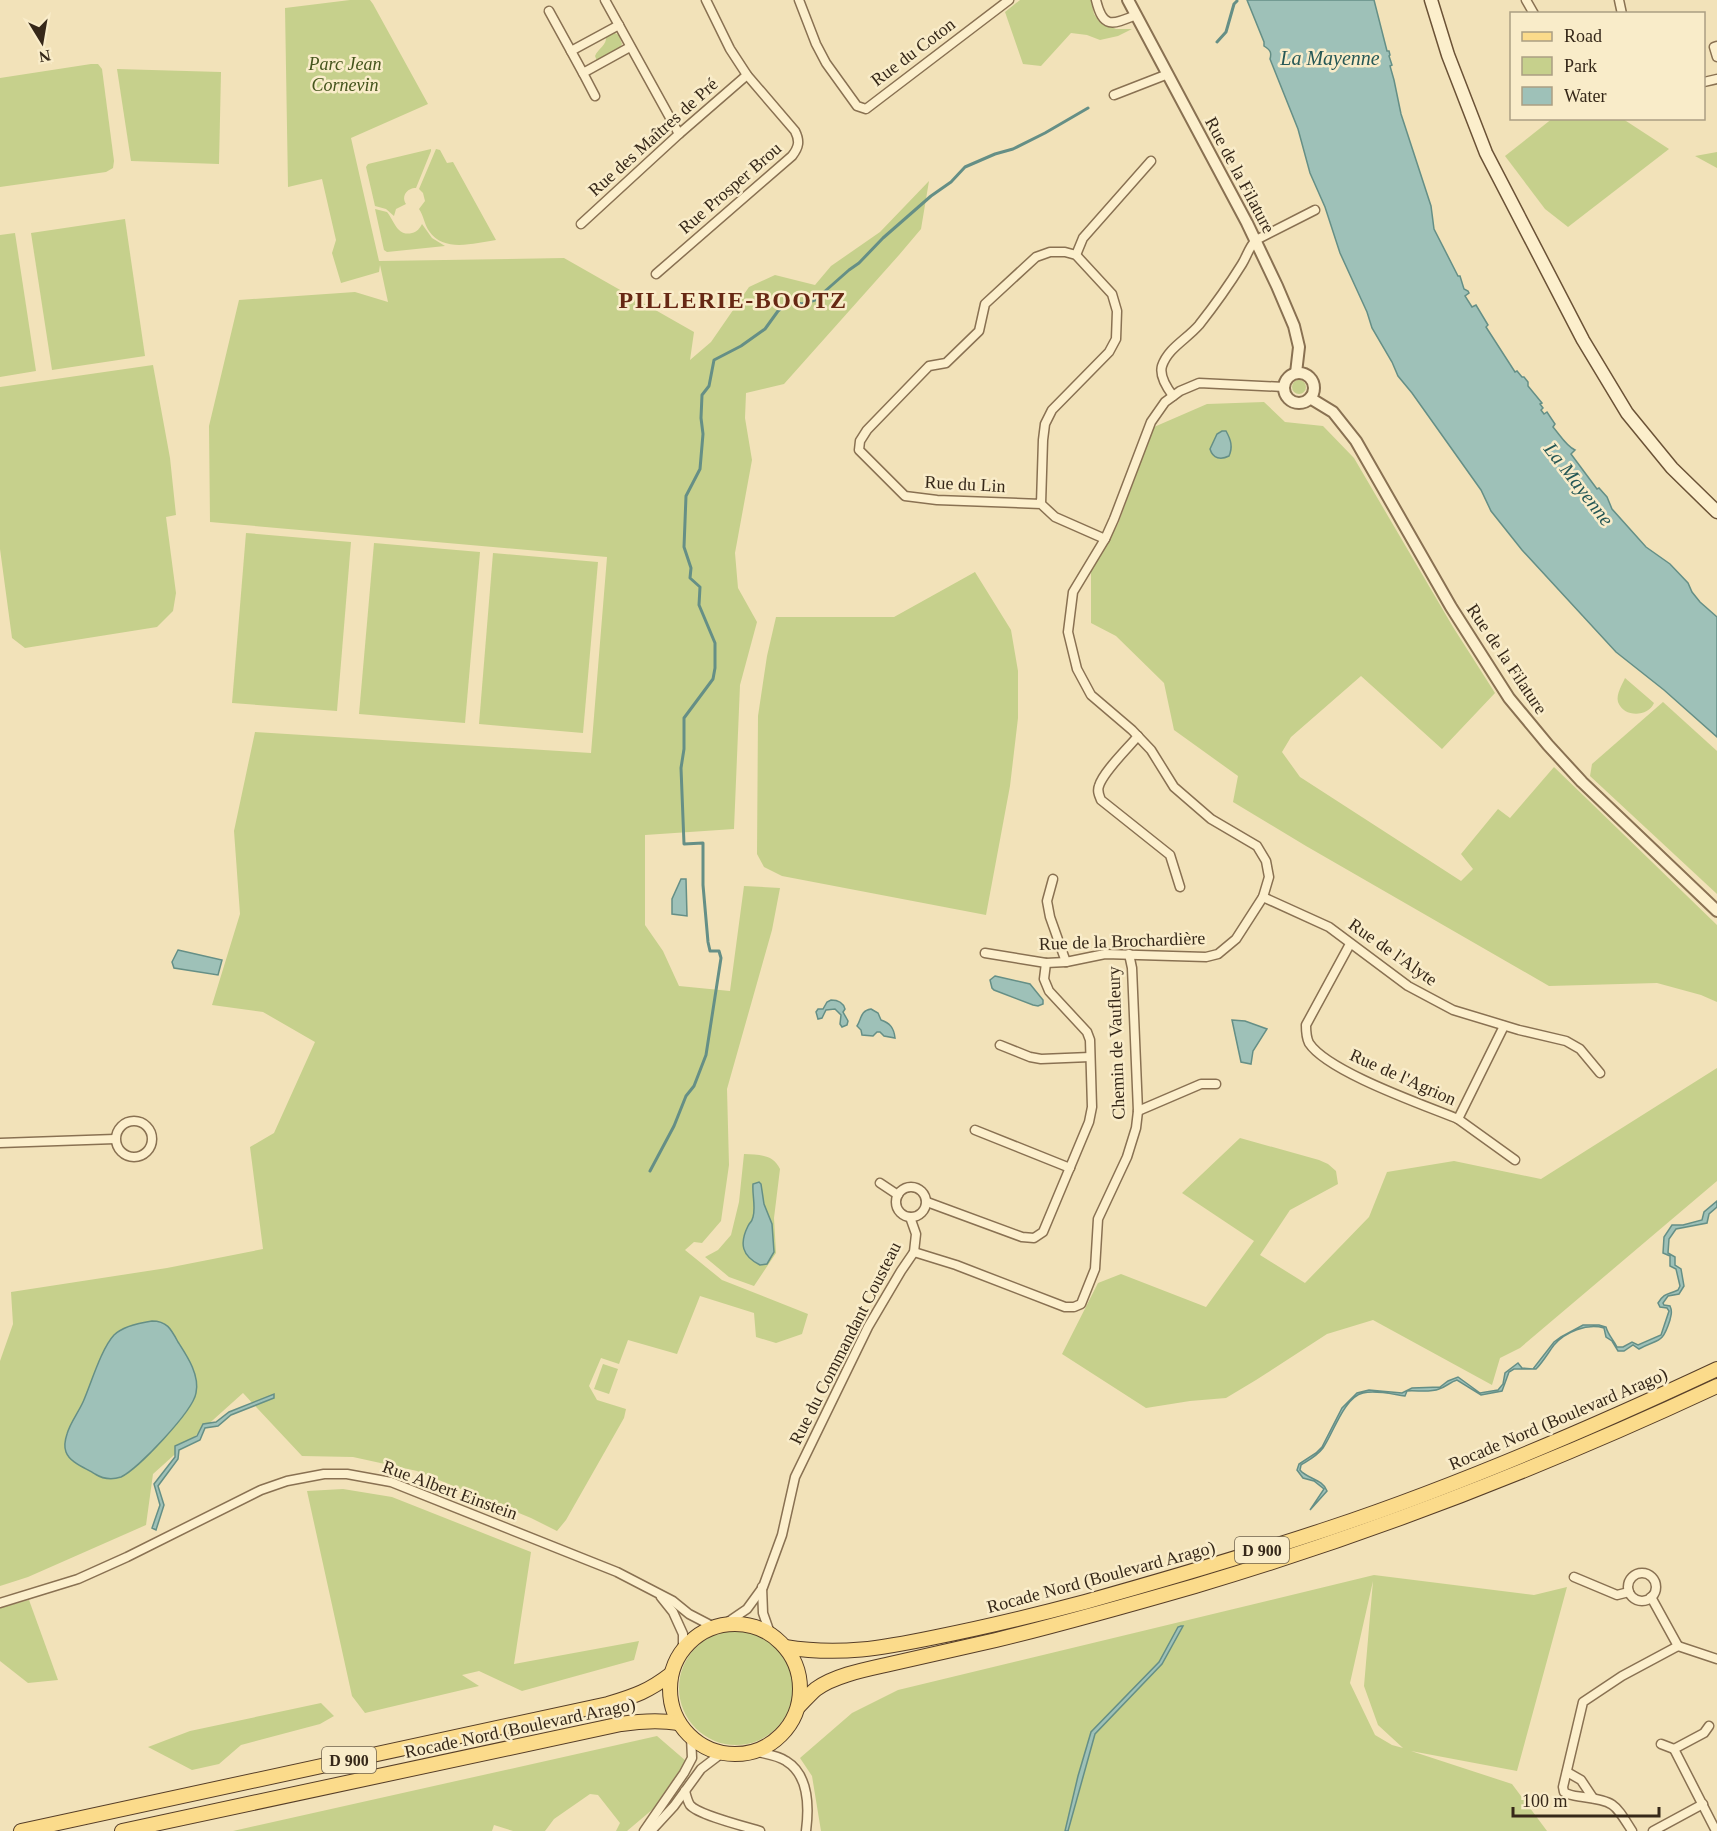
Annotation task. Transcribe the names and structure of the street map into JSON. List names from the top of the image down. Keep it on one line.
{"streets":{"main road":["Rocade Nord (Boulevard Arago)","D 900"],"street":["Rue du Coton","Rue des Maîtres de Pré","Rue de la Filature","Rue Prosper Brou","Rue du Lin","Rue de la Brochardière","Rue de l'Alyte","Chemin de Vaufleury","Rue de l'Agrion","Rue du Commandant Cousteau","Rue Albert Einstein"]},"crossings":[["Rue des Maîtres de Pré","Rue Prosper Brou"],["Rue de la Filature","Rue de la Brochardière"],["Rue de la Brochardière","Rue de l'Alyte"],["Rue de la Brochardière","Chemin de Vaufleury"],["Rue de l'Alyte","Rue de l'Agrion"],["Chemin de Vaufleury","Rue du Commandant Cousteau"],["Rue du Commandant Cousteau","Rocade Nord (Boulevard Arago)"],["Rue du Commandant Cousteau","Rue Albert Einstein"],["Rue du Commandant Cousteau","D 900"],["Rocade Nord (Boulevard Arago)","Rue Albert Einstein"],["Rocade Nord (Boulevard Arago)","D 900"],["Rue Albert Einstein","D 900"]],"districts":["PILLERIE-BOOTZ"],"water":["La Mayenne"],"parks":["Parc Jean Cornevin"],"legend":["Road","Park","Water"],"scale_bar":"100 m","north":"bottom"}
